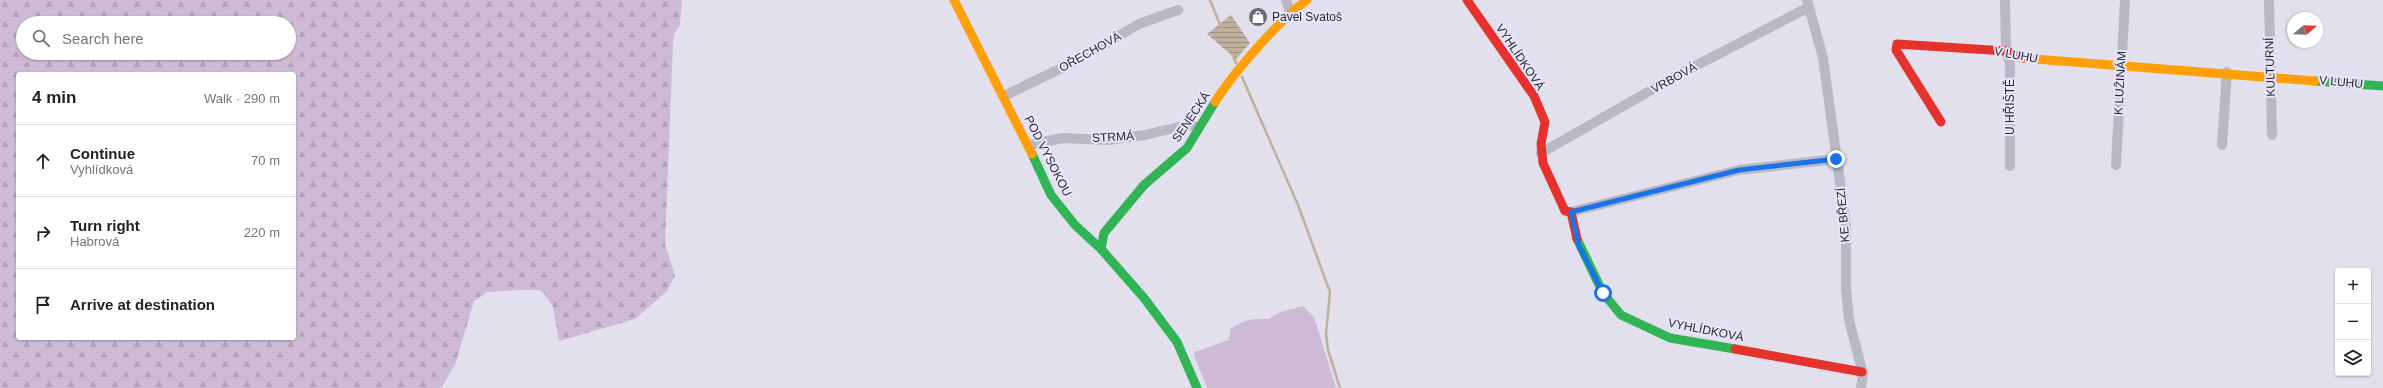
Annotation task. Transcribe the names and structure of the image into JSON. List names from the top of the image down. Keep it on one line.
{"streets":{"street":["OŘECHOVÁ","V LUHU","VYHLÍDKOVÁ","KULTURNÍ","VRBOVÁ","K LUŽINÁM","U HŘIŠTĚ","SENECKÁ","STRMÁ","POD VYSOKOU","KE BŘEZÍ"]},"crossings":[["OŘECHOVÁ","POD VYSOKOU"],["V LUHU","KULTURNÍ"],["V LUHU","K LUŽINÁM"],["V LUHU","U HŘIŠTĚ"],["VYHLÍDKOVÁ","VRBOVÁ"],["VYHLÍDKOVÁ","KE BŘEZÍ"],["VRBOVÁ","KE BŘEZÍ"],["SENECKÁ","STRMÁ"],["SENECKÁ","POD VYSOKOU"],["STRMÁ","POD VYSOKOU"]],"places":{"shop":["Pavel Svatoš"]},"north":"right","page":{"search":"Search here","heading":["4 min","Walk · 290 m"],"list":[["Continue","Vyhlídková","70 m"],["Turn right","Habrová","220 m"],"Arrive at destination"],"map_buttons":["+","−"]}}
